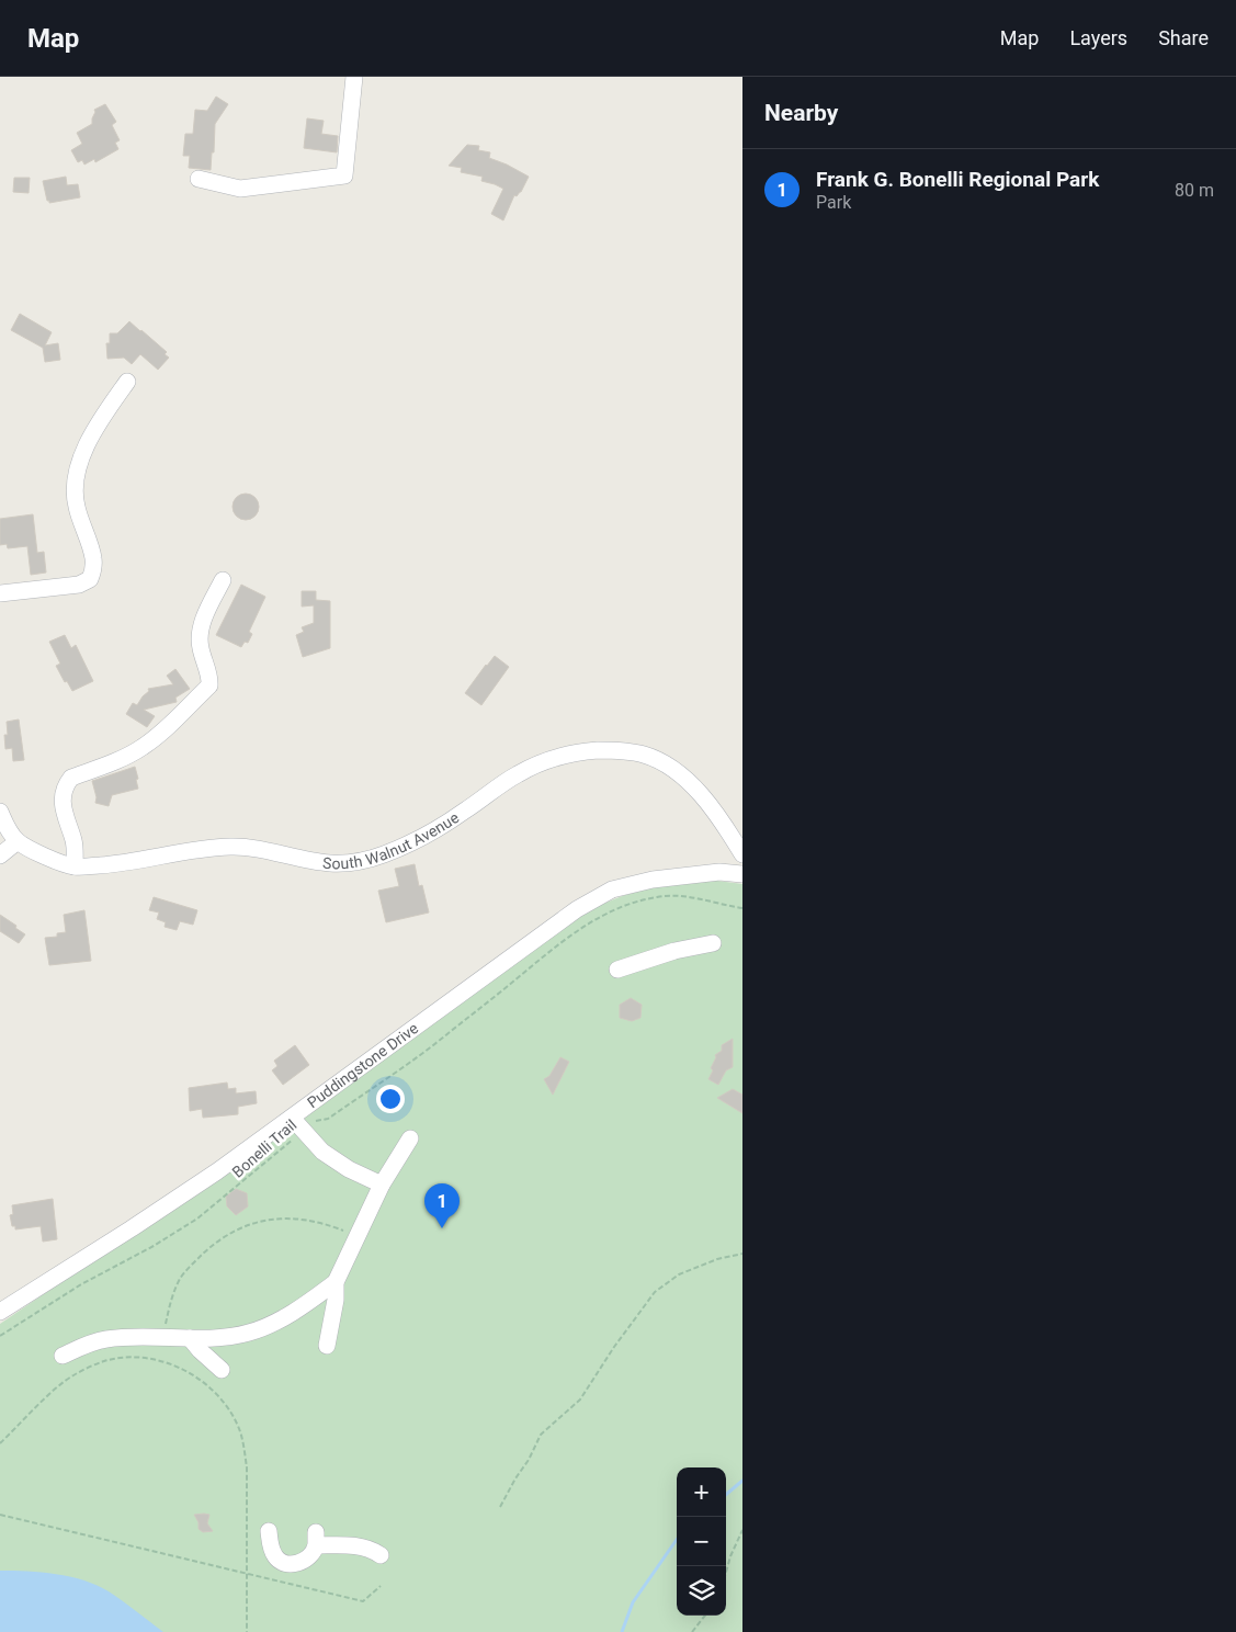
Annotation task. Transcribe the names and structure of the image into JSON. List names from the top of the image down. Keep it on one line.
{"streets":{"street":["South Walnut Avenue","Puddingstone Drive"],"path":["Bonelli Trail"]},"crossings":[["Puddingstone Drive","Bonelli Trail"]],"page":{"header":"Map","nav":["Map","Layers","Share"],"heading":"Nearby","list":[{"mark":"1","name":"Frank G. Bonelli Regional Park","note":"Park","value":"80 m"}],"pins":"1","map_buttons":["+","−"]}}
